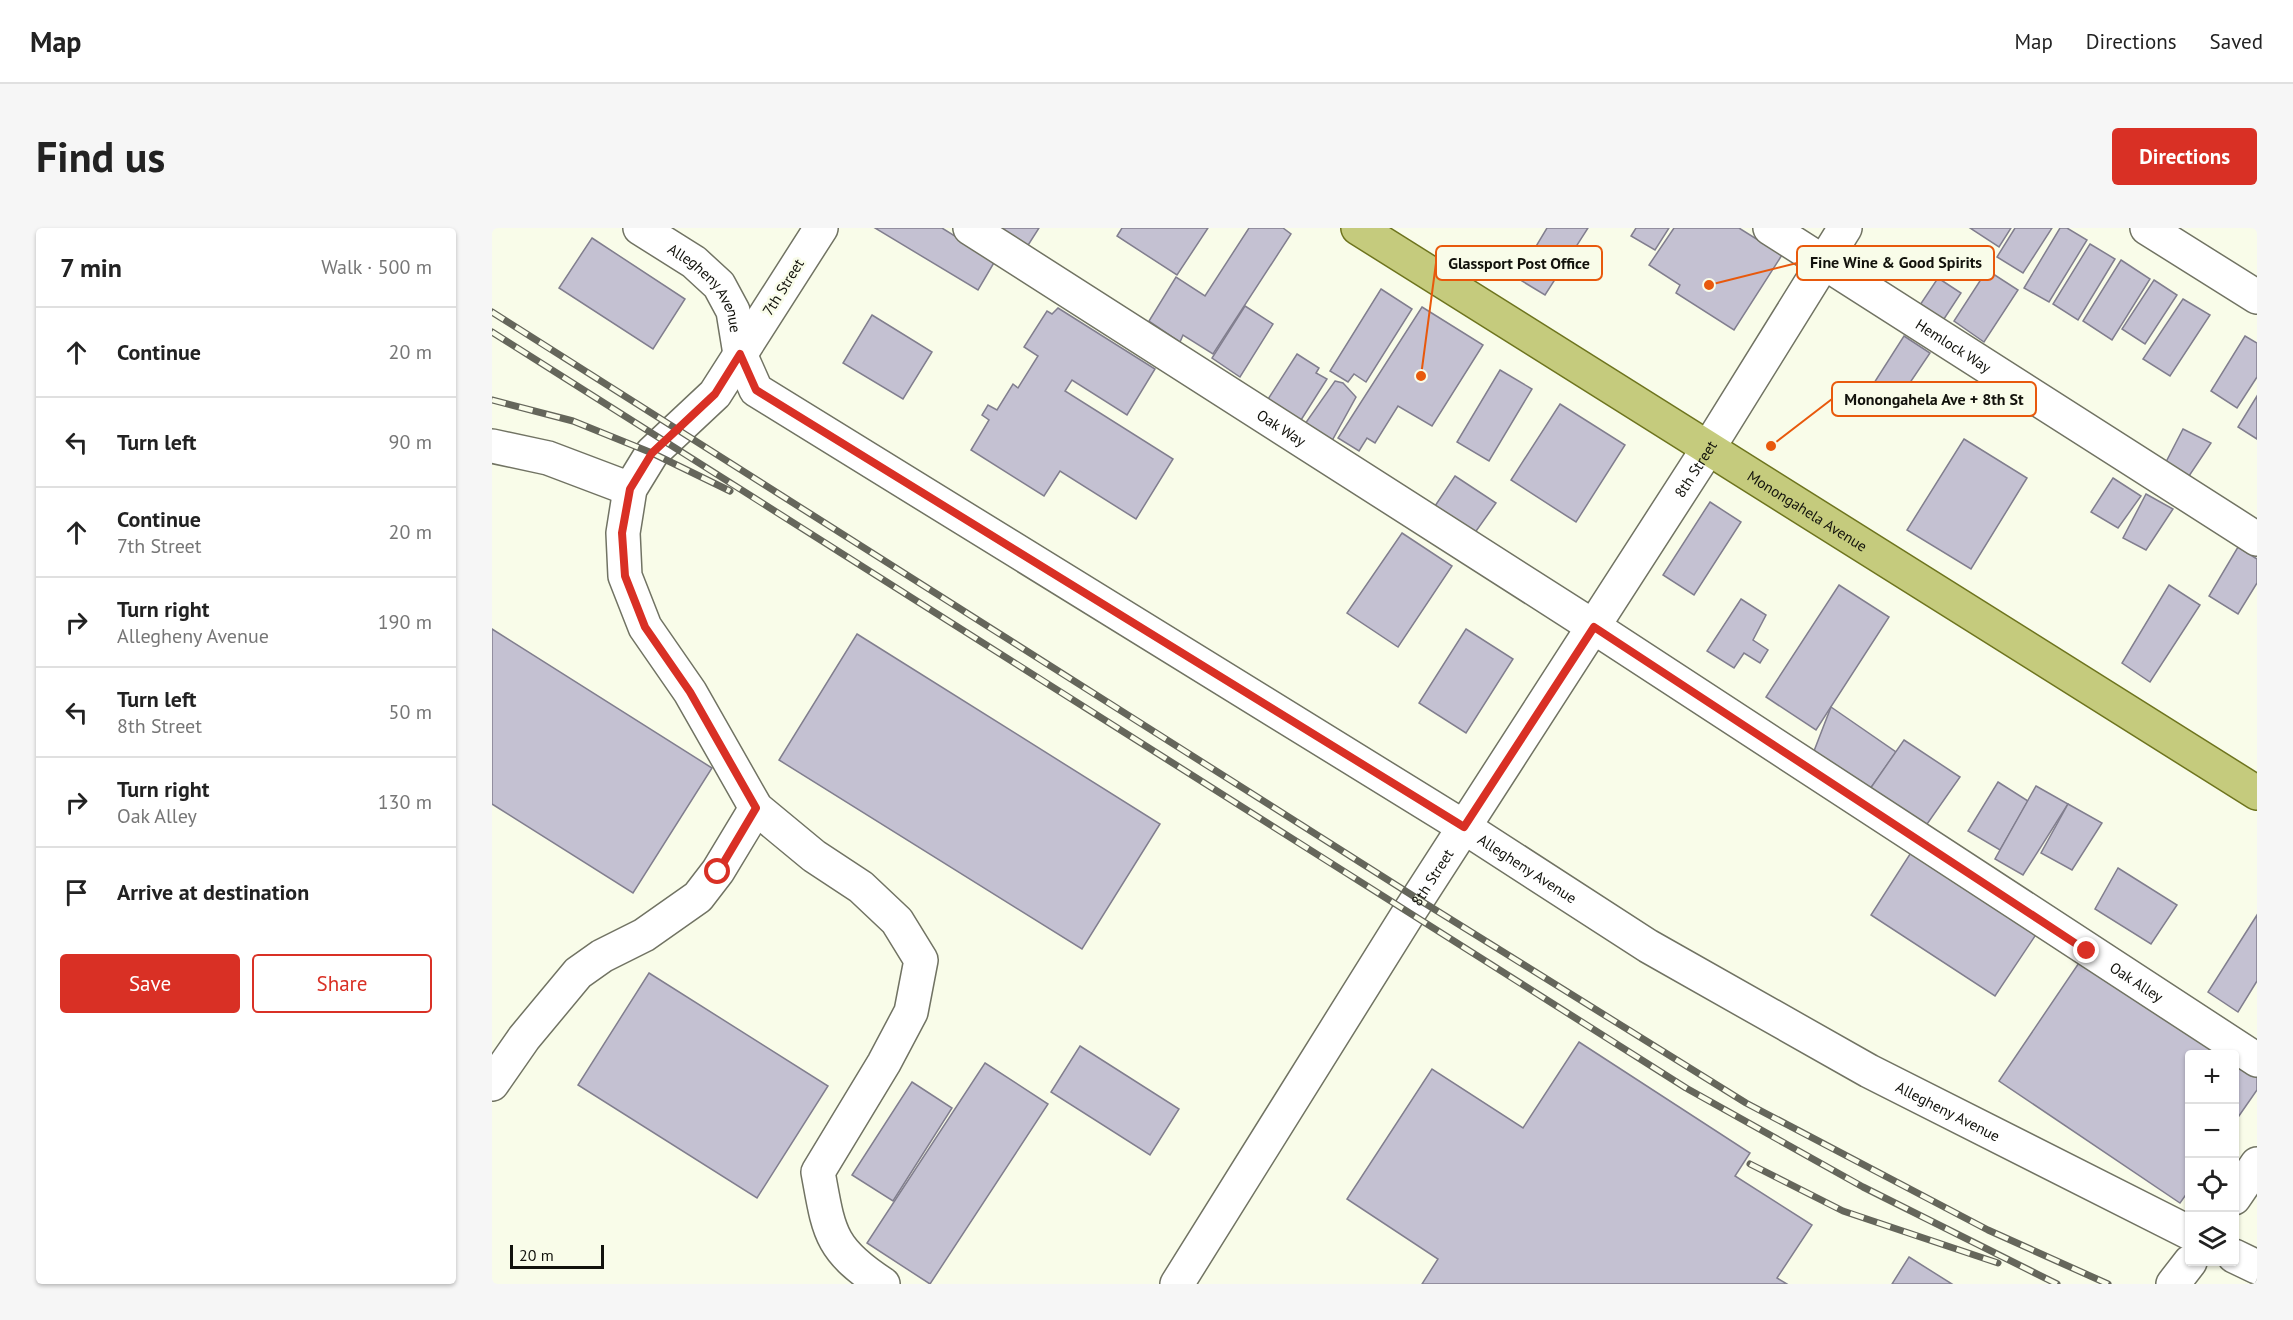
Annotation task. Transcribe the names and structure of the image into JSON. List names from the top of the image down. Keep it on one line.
{"streets":{"main road":["Monongahela Avenue"],"street":["7th Street","Allegheny Avenue","Hemlock Way","Oak Way","8th Street","Oak Alley"]},"crossings":[["7th Street","Allegheny Avenue"],["Allegheny Avenue","8th Street"],["Hemlock Way","8th Street"],["Oak Way","8th Street"],["Oak Way","Oak Alley"],["8th Street","Monongahela Avenue"],["8th Street","Oak Alley"]],"places":["Fine Wine & Good Spirits","Glassport Post Office","Monongahela Ave + 8th St"],"scale_bar":"20 m","page":{"header":"Map","nav":["Map","Directions","Saved"],"buttons":["Directions",["Save","Share"]],"title":"Find us","heading":["7 min","Walk · 500 m"],"list":[["Continue","20 m"],["Turn left","90 m"],["Continue","7th Street","20 m"],["Turn right","Allegheny Avenue","190 m"],["Turn left","8th Street","50 m"],["Turn right","Oak Alley","130 m"],"Arrive at destination"],"map_buttons":["+","−"],"scale":"20 m"}}
